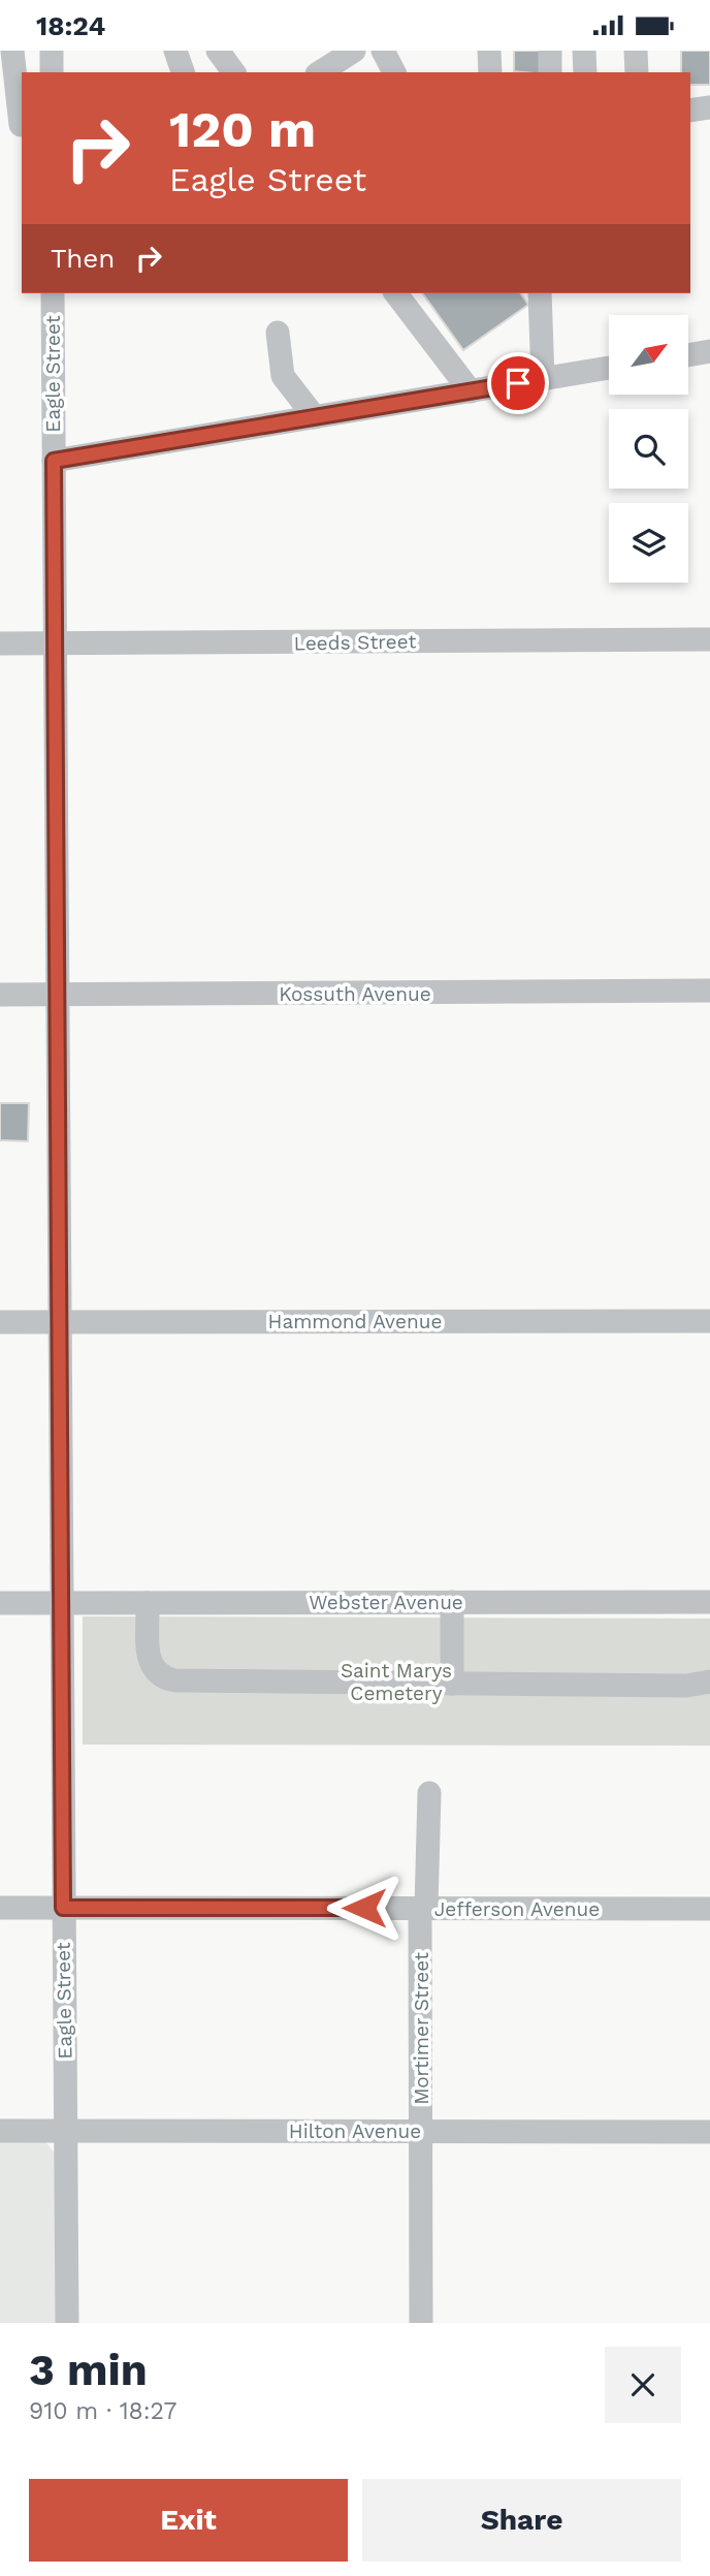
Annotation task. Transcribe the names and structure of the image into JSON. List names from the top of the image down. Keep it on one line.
{"streets":{"street":["Eagle Street","Leeds Street","Kossuth Avenue","Hammond Avenue","Webster Avenue","Jefferson Avenue","Mortimer Street","Hilton Avenue"]},"crossings":[["Eagle Street","Leeds Street"],["Eagle Street","Kossuth Avenue"],["Eagle Street","Hammond Avenue"],["Eagle Street","Webster Avenue"],["Eagle Street","Jefferson Avenue"],["Eagle Street","Hilton Avenue"],["Jefferson Avenue","Mortimer Street"],["Mortimer Street","Hilton Avenue"]],"parks":["Saint Marys Cemetery"],"north":"top right","page":{"status":"18:24","turn":["120 m","Eagle Street"],"then":"Then","heading":["3 min","910 m · 18:27"],"buttons":["Exit","Share"]}}
